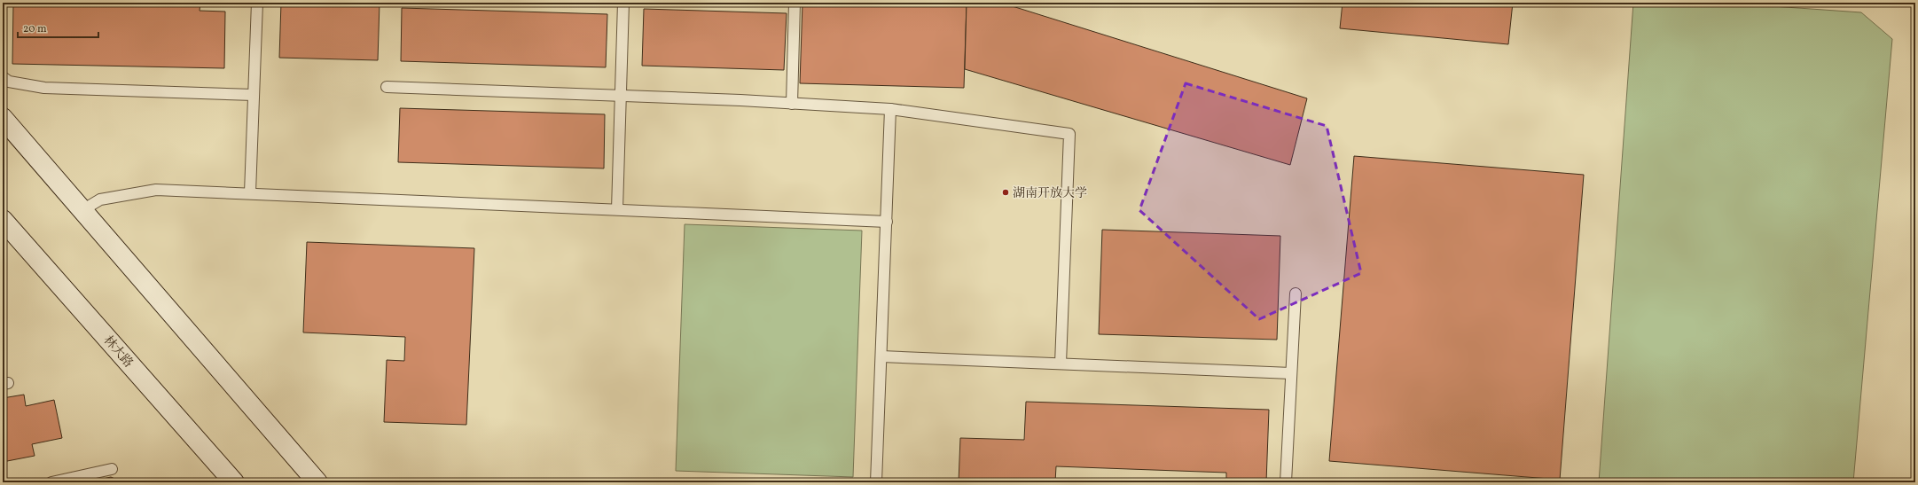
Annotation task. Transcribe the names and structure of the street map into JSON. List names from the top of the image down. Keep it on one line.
{"streets":{"main road":["林大路"]},"places":["湖南开放大学"],"scale_bar":"20 m"}
